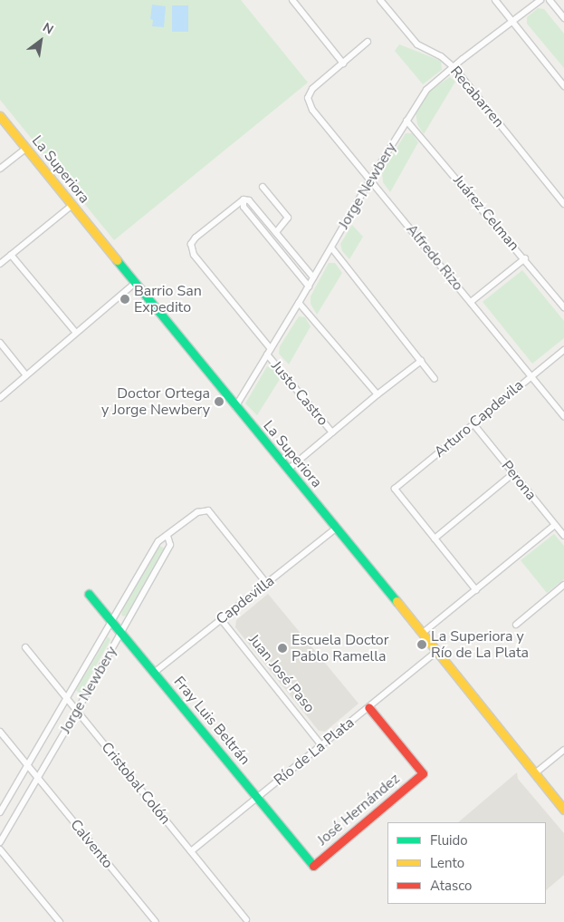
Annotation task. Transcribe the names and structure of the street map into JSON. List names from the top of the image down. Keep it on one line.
{"streets":{"main road":["La Superiora","Fray Luis Beltrán","José Hernández"],"street":["Recabarren","Jorge Newbery","Juárez Celman","Alfredo Rizo","Justo Castro","Arturo Capdevila","Perona","Capdevilla","Juan José Paso","Río de La Plata","Cristobal Colón","Calvento"]},"crossings":[["Recabarren","Jorge Newbery"],["La Superiora","Jorge Newbery"],["La Superiora","Capdevilla"],["La Superiora","Río de La Plata"],["Jorge Newbery","Juárez Celman"],["Jorge Newbery","Alfredo Rizo"],["Jorge Newbery","Justo Castro"],["Jorge Newbery","Capdevilla"],["Jorge Newbery","Fray Luis Beltrán"],["Jorge Newbery","Cristobal Colón"],["Jorge Newbery","Calvento"],["Alfredo Rizo","Arturo Capdevila"],["Arturo Capdevila","Perona"],["Capdevilla","Juan José Paso"],["Capdevilla","Fray Luis Beltrán"],["Juan José Paso","Río de La Plata"],["Fray Luis Beltrán","Río de La Plata"],["Fray Luis Beltrán","José Hernández"],["Río de La Plata","Cristobal Colón"],["Río de La Plata","José Hernández"]],"places":["Barrio San Expedito","Doctor Ortega y Jorge Newbery","La Superiora y Río de La Plata","Escuela Doctor Pablo Ramella"],"legend":["Fluido","Lento","Atasco"],"north":"top right"}
